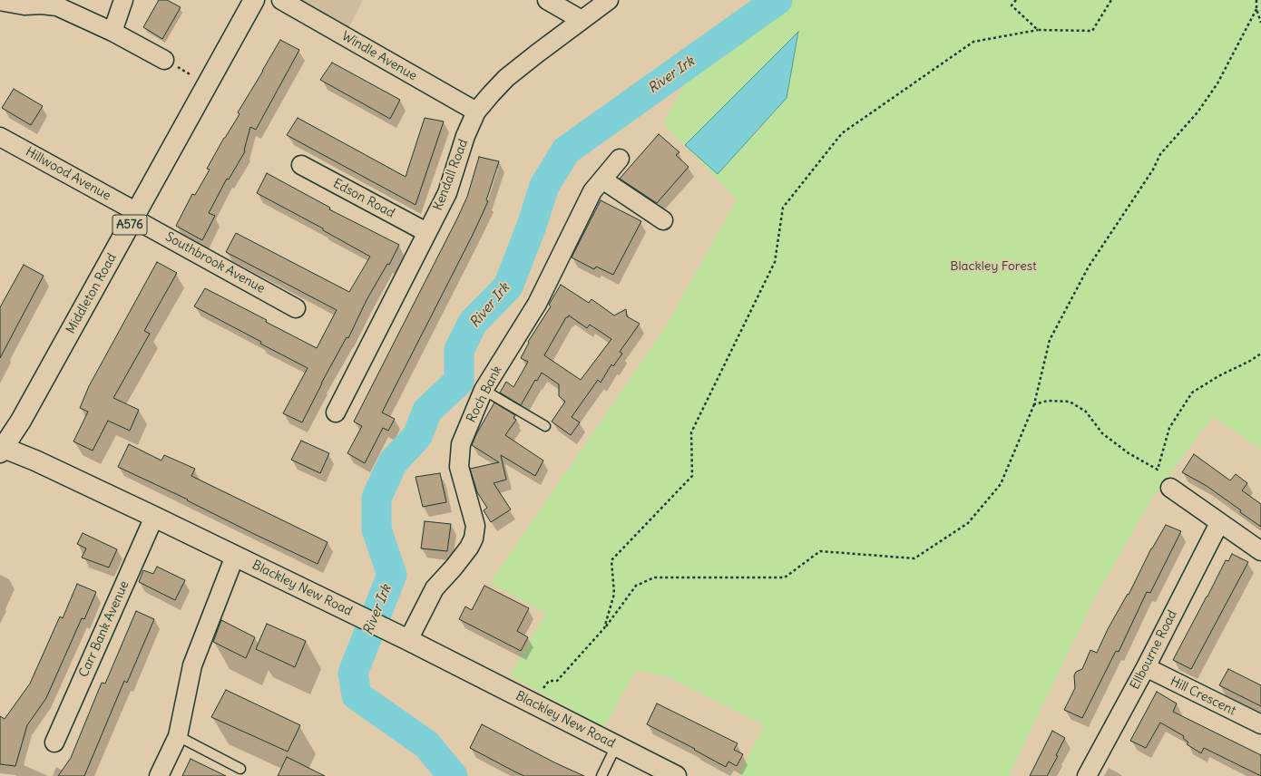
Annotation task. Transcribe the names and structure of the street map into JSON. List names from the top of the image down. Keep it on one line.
{"streets":{"main road":["A576","Middleton Road","Blackley New Road"],"street":["Windle Avenue","Hillwood Avenue","Kendall Road","Edson Road","Southbrook Avenue","Roch Bank","Carr Bank Avenue","Ellbourne Road","Hill Crescent"]},"crossings":[["Windle Avenue","Kendall Road"],["Hillwood Avenue","Southbrook Avenue"],["Hillwood Avenue","Middleton Road"],["Kendall Road","Edson Road"],["Southbrook Avenue","Middleton Road"],["Middleton Road","Blackley New Road"],["Roch Bank","Blackley New Road"],["Blackley New Road","Carr Bank Avenue"],["Ellbourne Road","Hill Crescent"]],"water":["River Irk"],"parks":["Blackley Forest"]}
